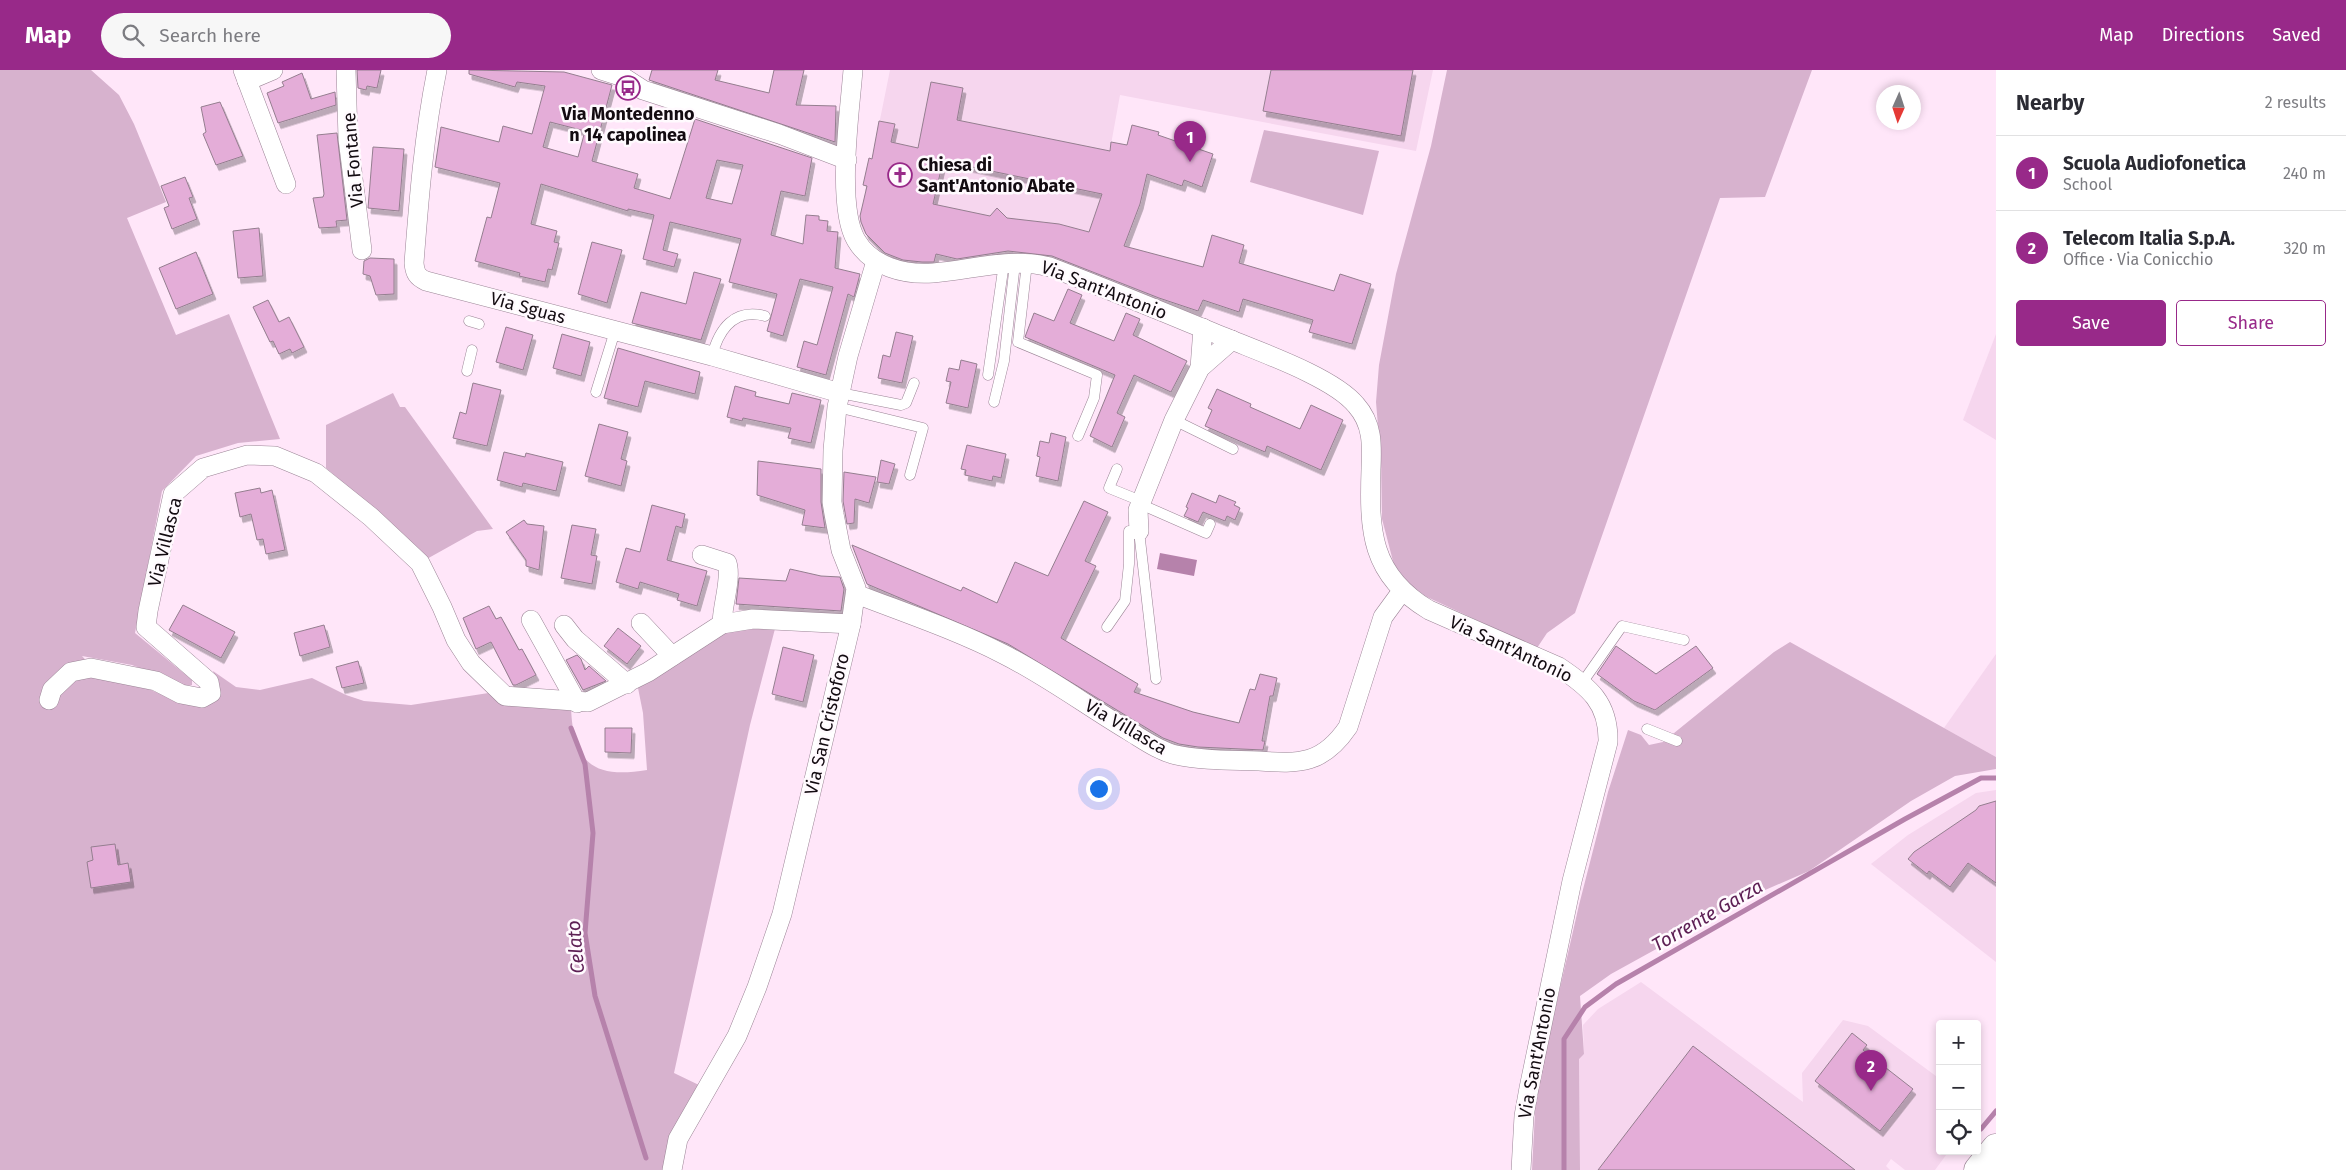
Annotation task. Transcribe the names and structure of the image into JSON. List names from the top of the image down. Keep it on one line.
{"streets":{"street":["Via Fontane","Via Sant'Antonio","Via Sguas","Via Villasca","Via San Cristoforo"]},"crossings":[["Via Sant'Antonio","Via Villasca"],["Via Sant'Antonio","Via San Cristoforo"],["Via Sguas","Via San Cristoforo"],["Via Villasca","Via San Cristoforo"]],"water":["Torrente Garza","Celato"],"places":{"bus stop":["Via Montedenno n 14 capolinea"],"church":["Chiesa di Sant'Antonio Abate"]},"north":"bottom","page":{"header":"Map","search":"Search here","nav":["Map","Directions","Saved"],"heading":["Nearby","2 results"],"pins":["1","2"],"list":[{"mark":"1","name":"Scuola Audiofonetica","note":"School","value":"240 m"},{"mark":"2","name":"Telecom Italia S.p.A.","note":"Office · Via Conicchio","value":"320 m"}],"buttons":["Save","Share"],"map_buttons":["+","−"]}}
